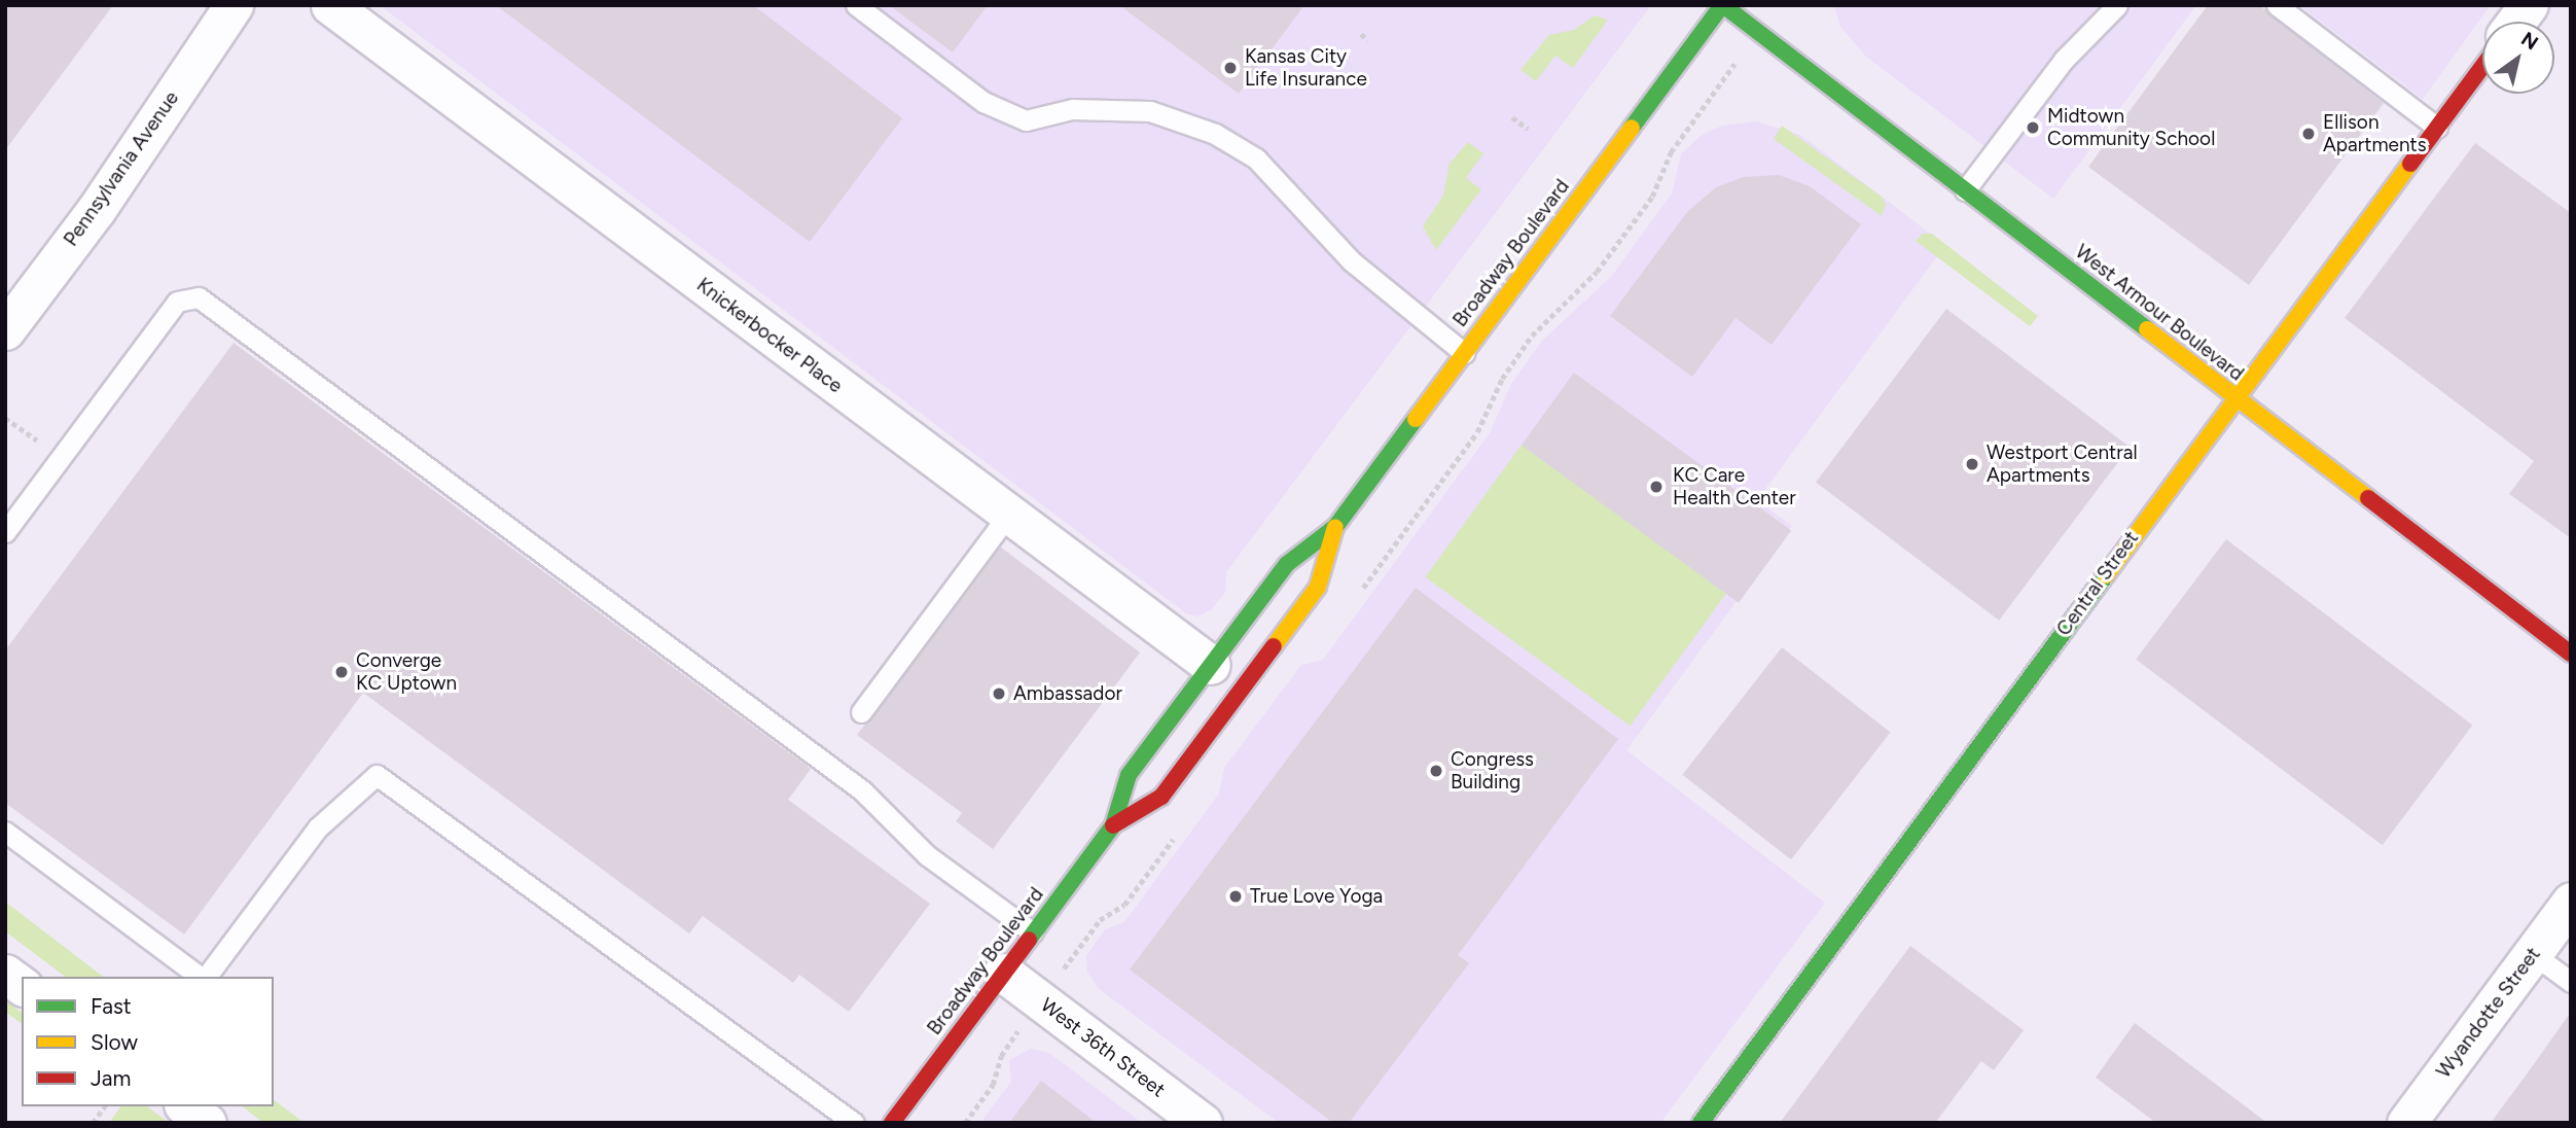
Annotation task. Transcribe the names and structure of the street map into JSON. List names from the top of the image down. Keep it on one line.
{"streets":{"main road":["Broadway Boulevard","West Armour Boulevard","Central Street"],"street":["Pennsylvania Avenue","Knickerbocker Place","Wyandotte Street","West 36th Street"]},"crossings":[["Broadway Boulevard","West Armour Boulevard"],["Broadway Boulevard","Knickerbocker Place"],["Broadway Boulevard","West 36th Street"],["West Armour Boulevard","Central Street"]],"places":["Kansas City Life Insurance","Midtown Community School","Ellison Apartments","Westport Central Apartments","KC Care Health Center","Converge KC Uptown","Ambassador","Congress Building","True Love Yoga"],"legend":["Fast","Slow","Jam"],"north":"top right"}
